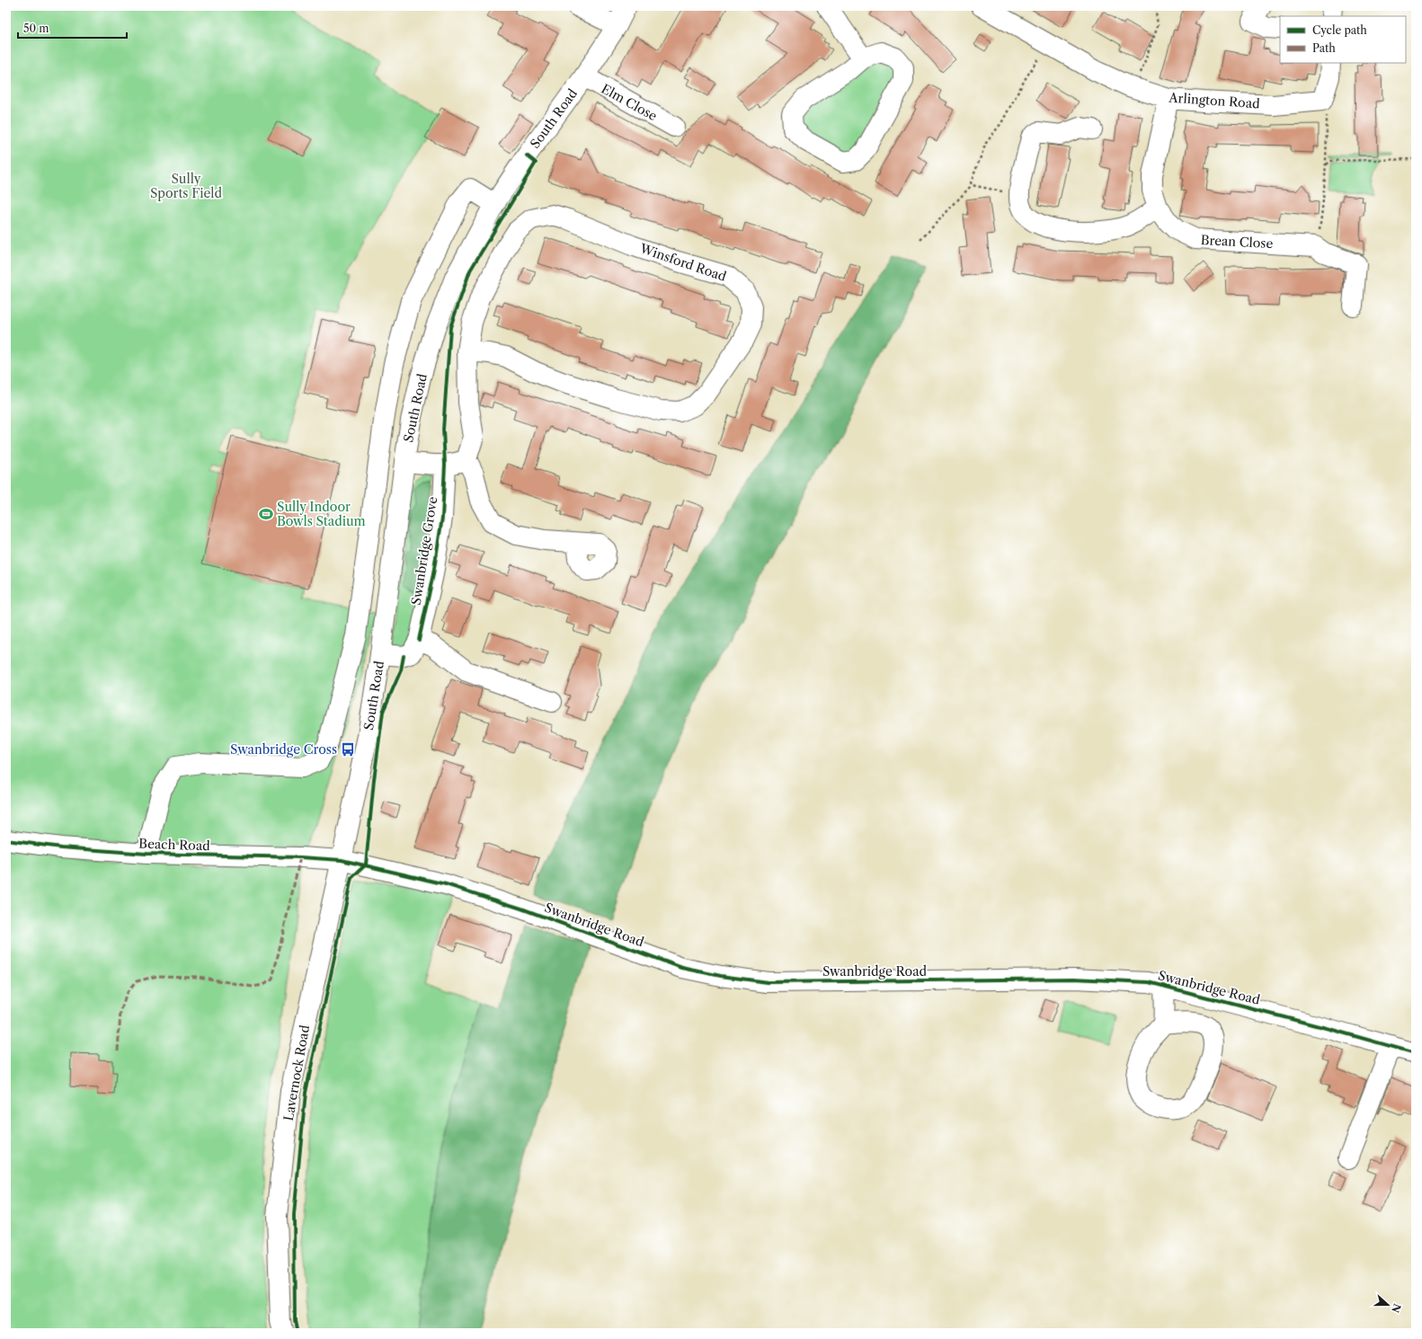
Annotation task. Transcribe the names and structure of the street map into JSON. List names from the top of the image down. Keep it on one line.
{"streets":{"street":["Arlington Road","Elm Close","South Road","Brean Close","Winsford Road","Swanbridge Grove","Beach Road","Swanbridge Road","Lavernock Road"]},"crossings":[["Arlington Road","Brean Close"],["Elm Close","South Road"],["South Road","Swanbridge Grove"],["South Road","Beach Road"],["South Road","Swanbridge Road"],["South Road","Lavernock Road"],["Beach Road","Swanbridge Road"],["Beach Road","Lavernock Road"],["Swanbridge Road","Lavernock Road"]],"parks":["Sully Sports Field"],"places":{"sports":["Sully Indoor Bowls Stadium"],"bus stop":["Swanbridge Cross"]},"legend":["Cycle path","Path"],"scale_bar":"50 m","north":"right"}
